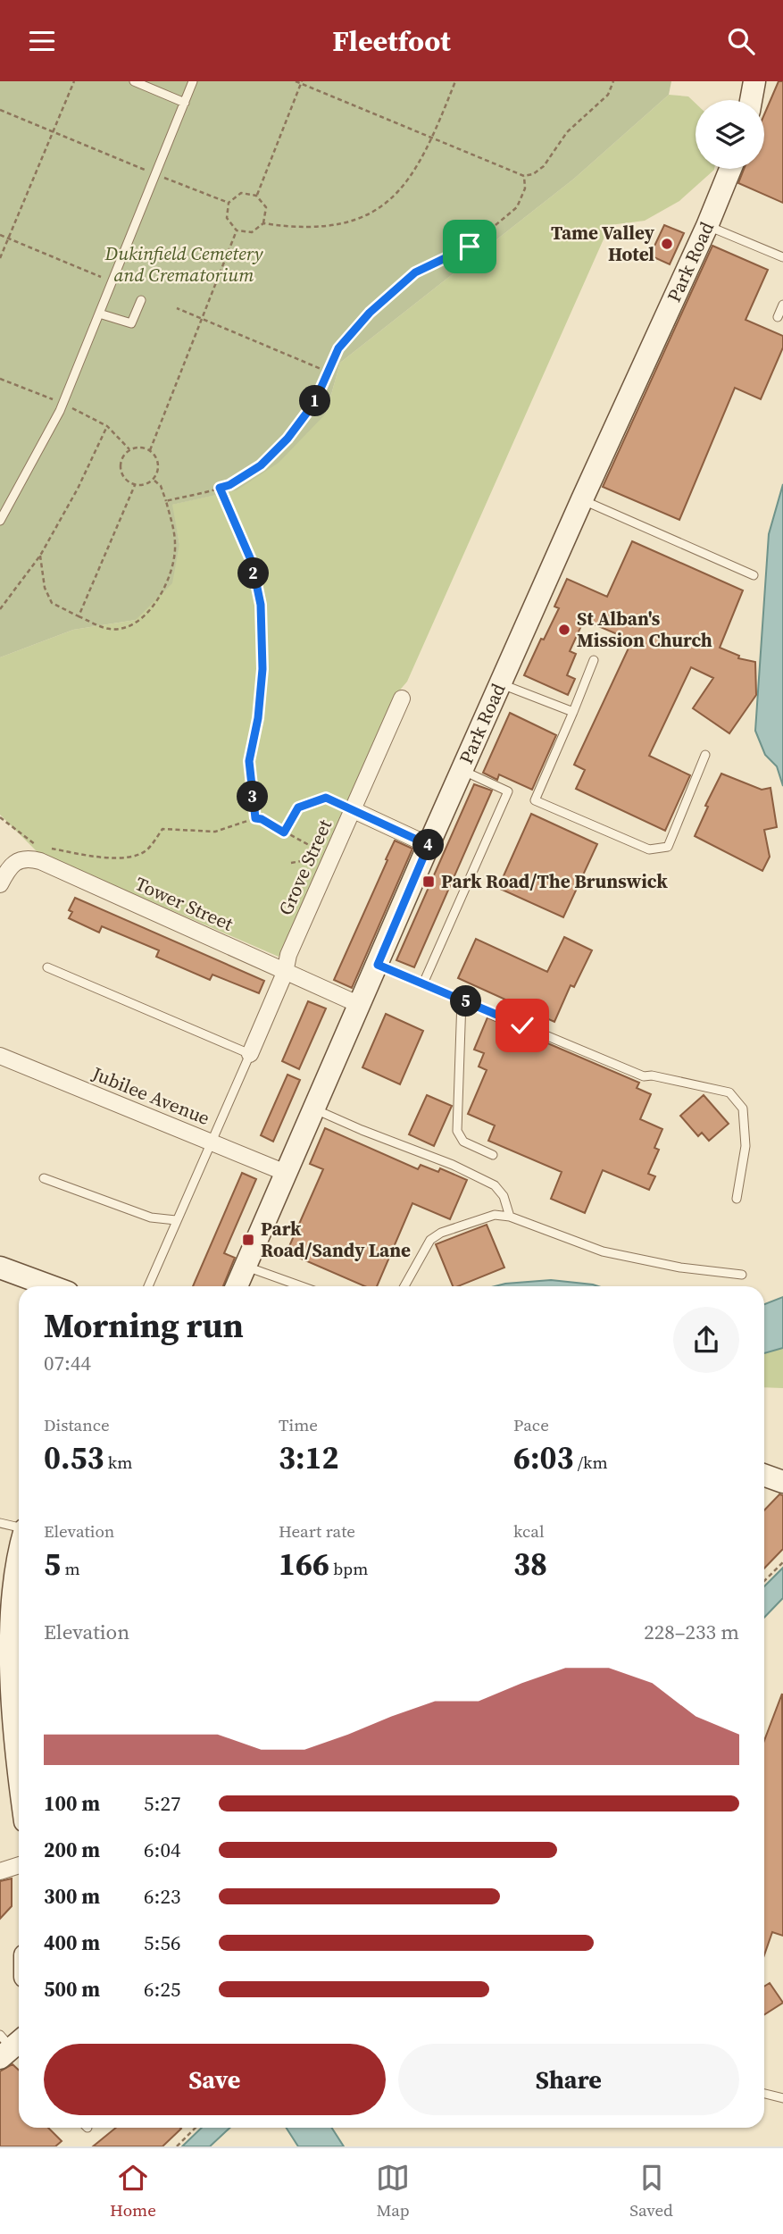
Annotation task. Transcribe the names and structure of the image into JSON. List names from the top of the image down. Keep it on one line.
{"streets":{"main road":["Park Road"],"street":["Grove Street","Tower Street","Jubilee Avenue"]},"crossings":[["Park Road","Tower Street"],["Park Road","Jubilee Avenue"],["Grove Street","Tower Street"]],"parks":["Dukinfield Cemetery and Crematorium"],"places":{"other":["Tame Valley Hotel","St Alban's Mission Church"],"transit":["Park Road/The Brunswick","Park Road/Sandy Lane"]},"page":{"header":"Fleetfoot","pins":["1","2","3","4","5"],"heading":["Morning run","07:44"],"stats":[["Distance","0.53 km"],["Time","3:12"],["Pace","6:03 /km"],["Elevation","5 m"],["Heart rate","166 bpm"],["kcal","38"]],"chart":["Elevation","228–233 m"],"list":[{"name":"100 m","note":"5:27"},{"name":"200 m","note":"6:04"},{"name":"300 m","note":"6:23"},{"name":"400 m","note":"5:56"},{"name":"500 m","note":"6:25"}],"buttons":["Save","Share"],"tabs":["Home","Map","Saved"]}}
